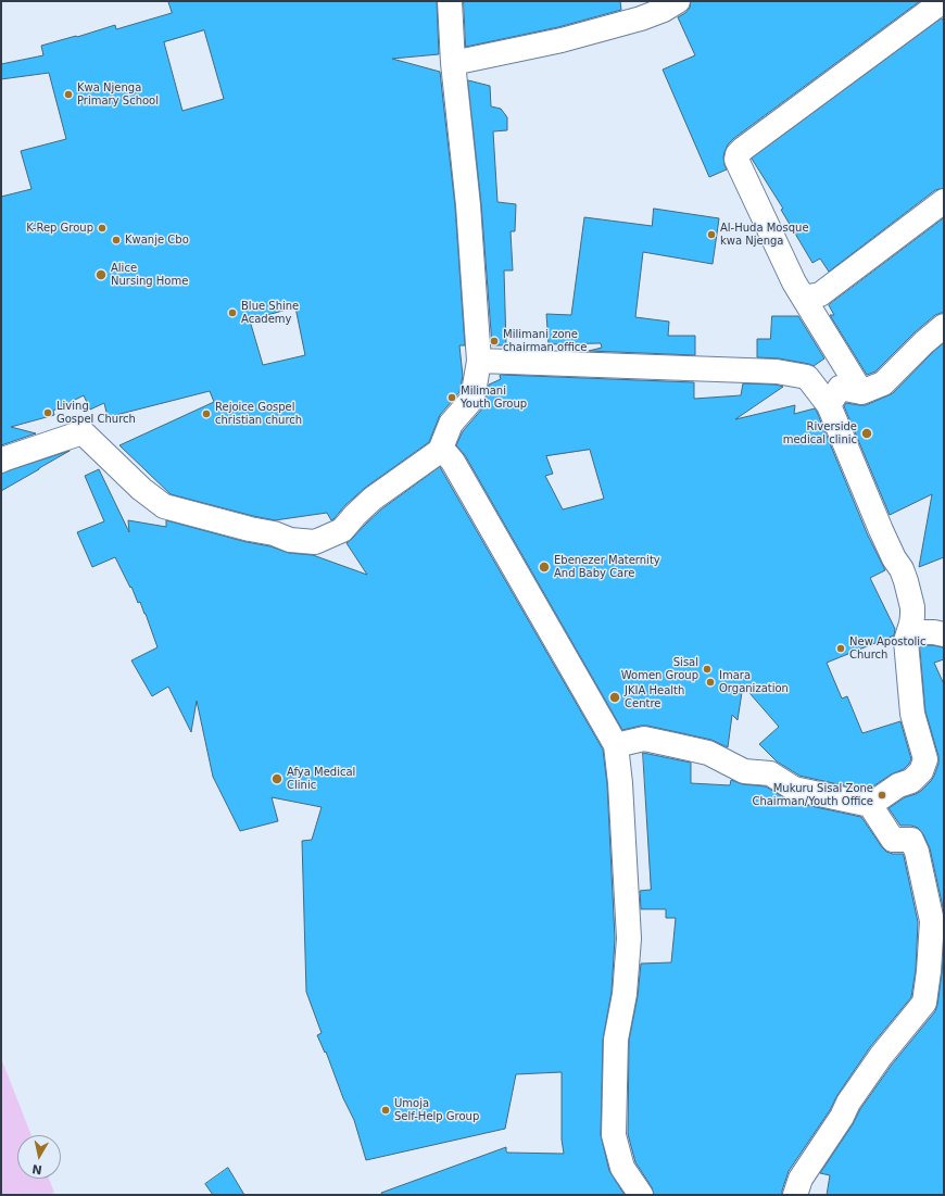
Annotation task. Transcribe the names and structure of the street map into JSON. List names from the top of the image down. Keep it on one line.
{"places":["Kwa Njenga Primary School","K-Rep Group","Al-Huda Mosque kwa Njenga","Kwanje Cbo","Alice Nursing Home","Blue Shine Academy","Milimani zone chairman office","Milimani Youth Group","Living Gospel Church","Rejoice Gospel christian church","Riverside medical clinic","Ebenezer Maternity And Baby Care","New Apostolic Church","Sisal Women Group","Imara Organization","JKIA Health Centre","Afya Medical Clinic","Mukuru Sisal Zone Chairman/Youth Office","Umoja Self-Help Group"],"north":"bottom"}
